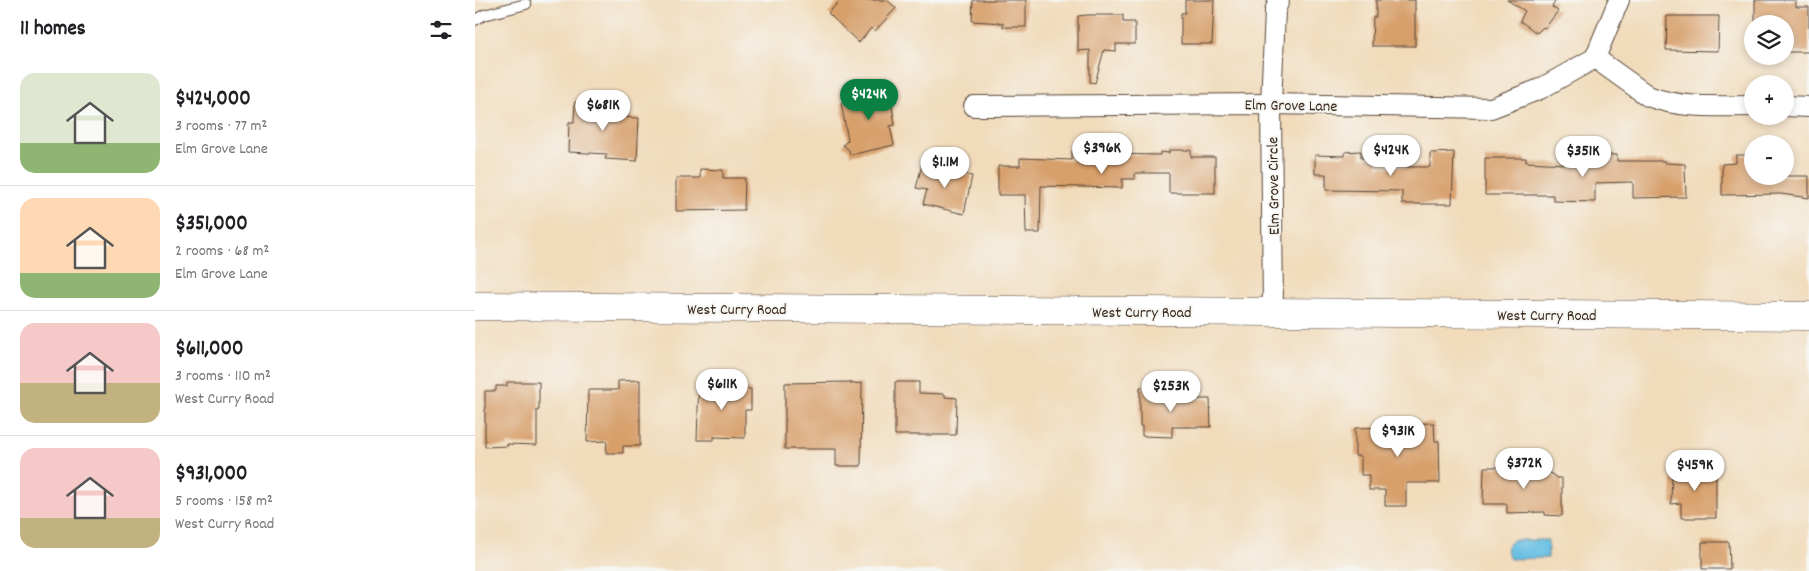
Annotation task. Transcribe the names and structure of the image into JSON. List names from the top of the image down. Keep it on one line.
{"streets":{"street":["Elm Grove Lane","Elm Grove Circle","West Curry Road"]},"crossings":[["Elm Grove Lane","Elm Grove Circle"],["Elm Grove Circle","West Curry Road"]],"page":{"heading":"11 homes","map_buttons":["+","−"],"list":[{"name":"$424,000","note":"3 rooms · 77 m² · Elm Grove Lane"},{"name":"$351,000","note":"2 rooms · 68 m² · Elm Grove Lane"},{"name":"$611,000","note":"3 rooms · 110 m² · West Curry Road"},{"name":"$931,000","note":"5 rooms · 158 m² · West Curry Road"}],"price":["$424K","$681K","$396K","$424K","$351K","$1.1M","$611K","$253K","$931K","$372K","$459K"]}}
